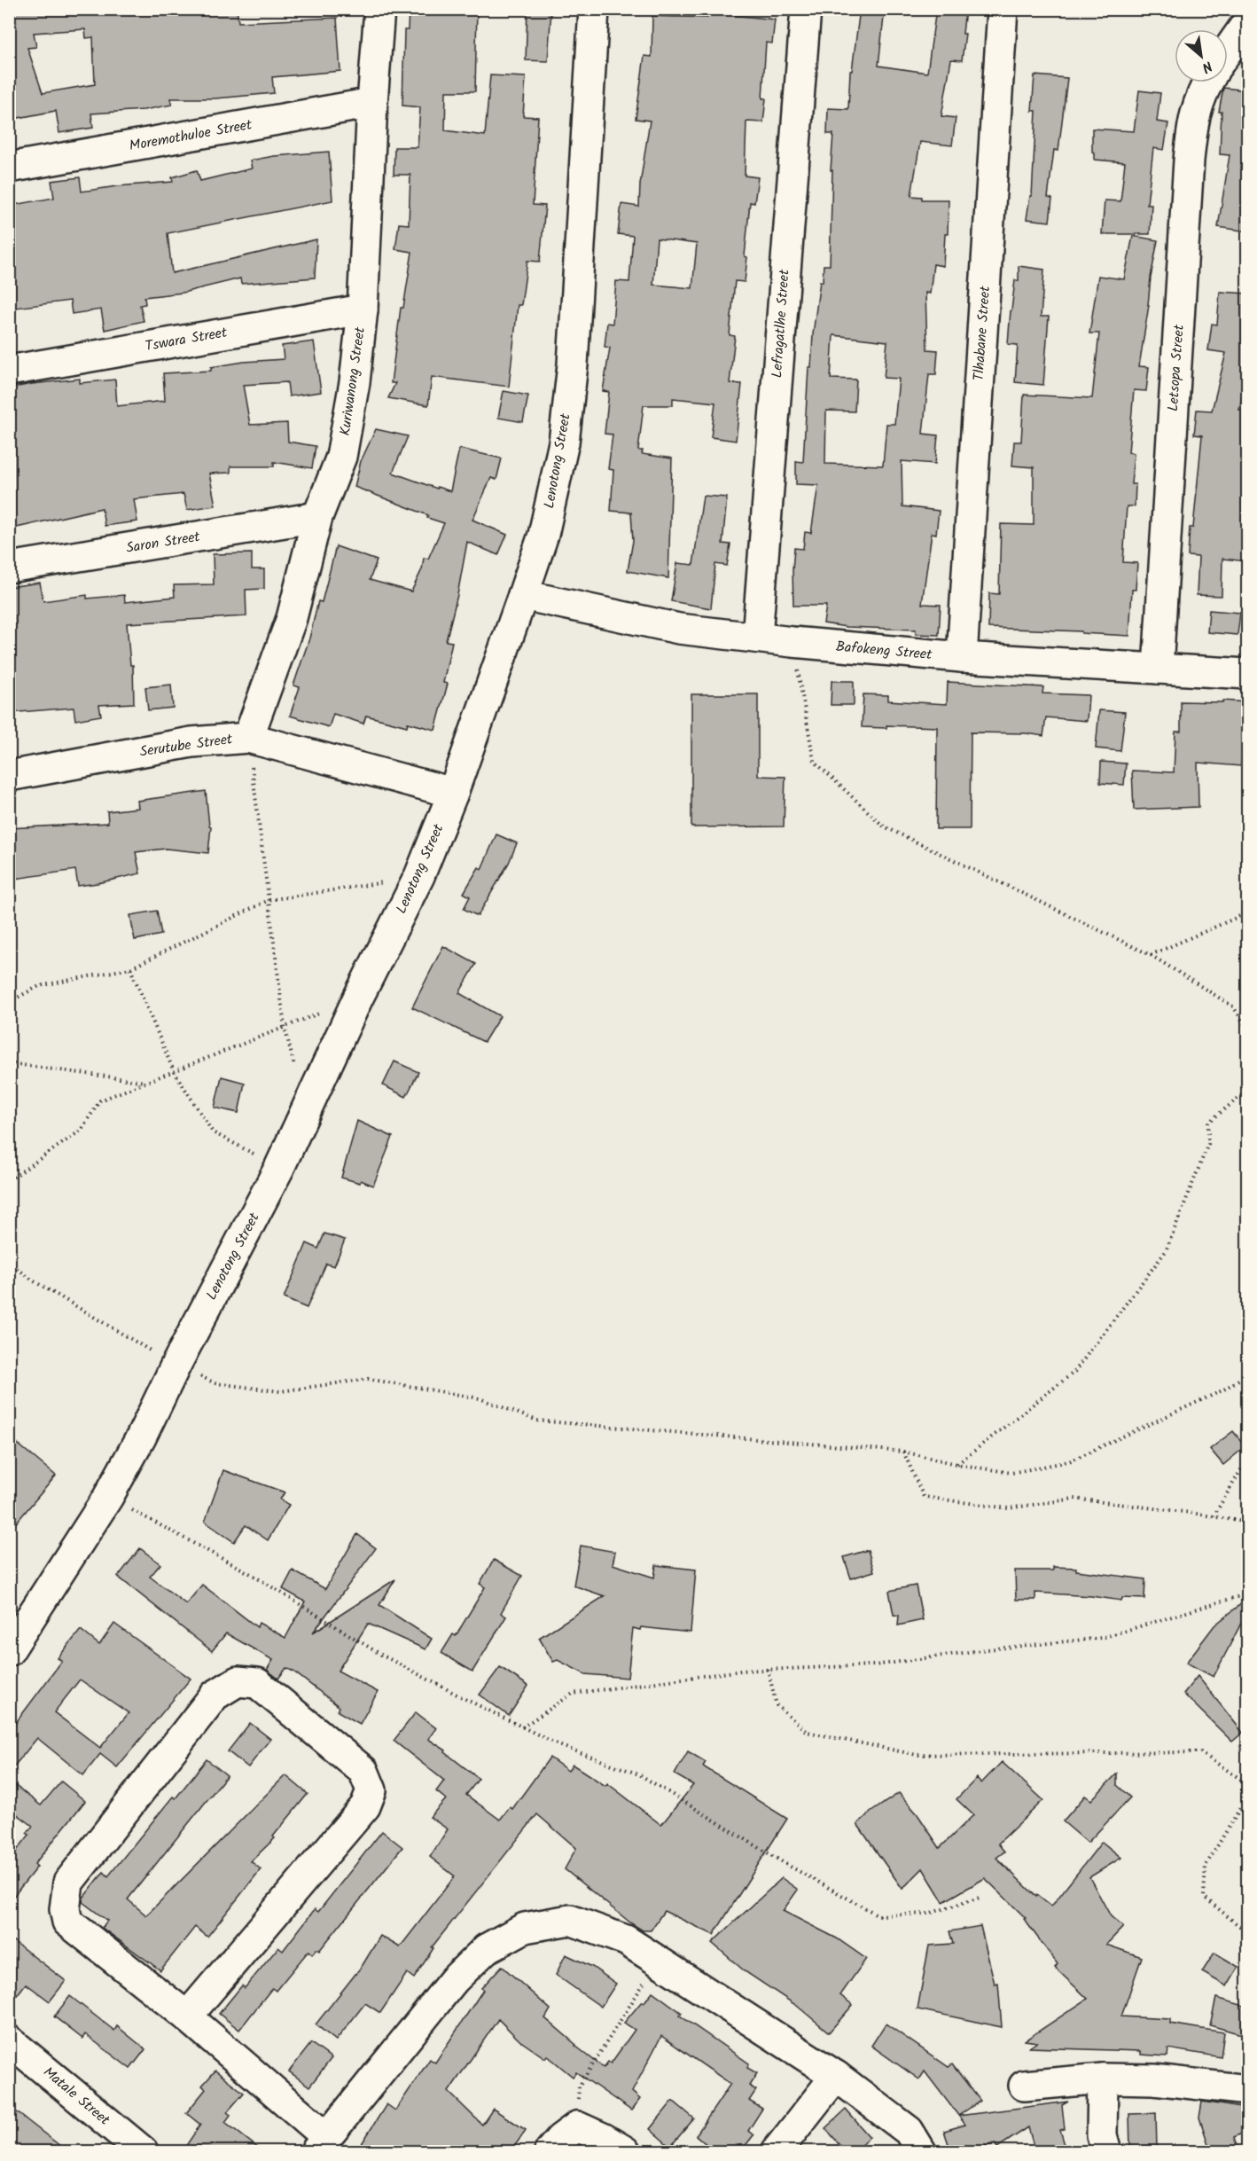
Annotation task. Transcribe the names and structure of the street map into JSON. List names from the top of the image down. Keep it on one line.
{"streets":{"street":["Moremothuloe Street","Lefragatlhe Street","Tlhabane Street","Tswara Street","Letsopa Street","Kuriwanong Street","Lenotong Street","Saron Street","Bafokeng Street","Serutube Street","Matale Street"]},"crossings":[["Moremothuloe Street","Kuriwanong Street"],["Lefragatlhe Street","Bafokeng Street"],["Tlhabane Street","Bafokeng Street"],["Tswara Street","Kuriwanong Street"],["Letsopa Street","Bafokeng Street"],["Kuriwanong Street","Saron Street"],["Kuriwanong Street","Serutube Street"],["Lenotong Street","Bafokeng Street"],["Lenotong Street","Serutube Street"]],"north":"bottom right"}
